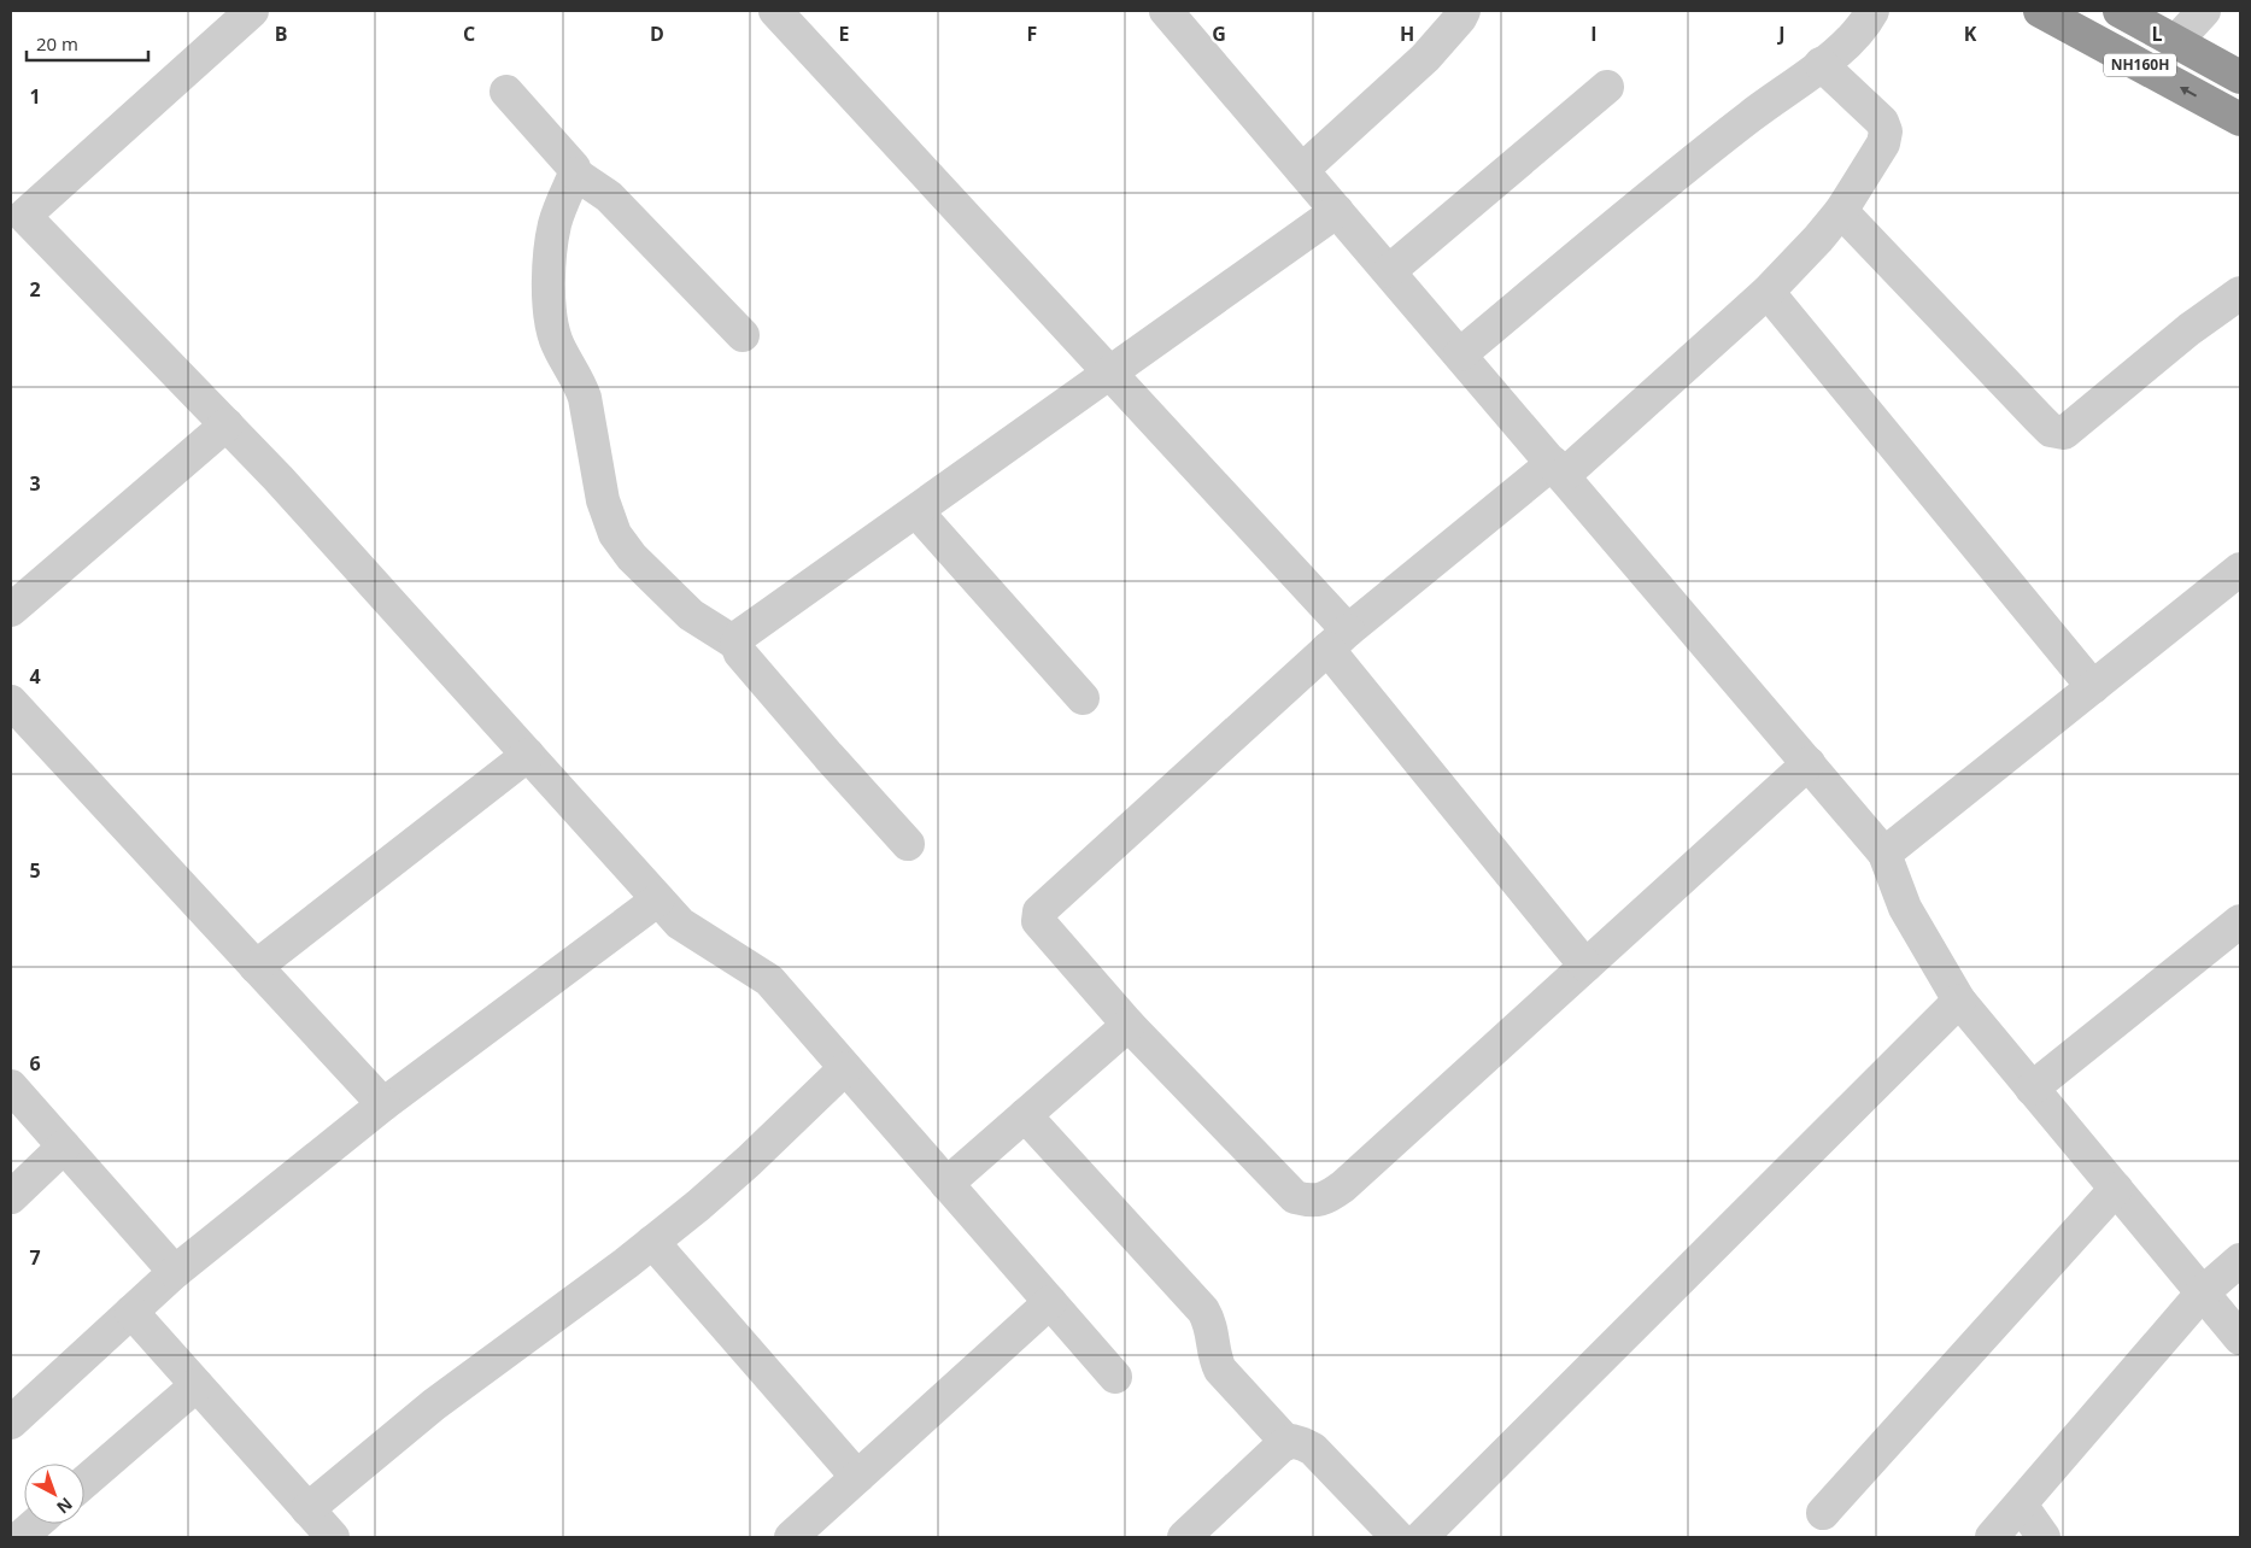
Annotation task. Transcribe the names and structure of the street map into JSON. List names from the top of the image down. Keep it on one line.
{"streets":{"highway":["NH160H"]},"scale_bar":"20 m","north":"bottom right","grid":{"columns":["B","C","D","E","F","G","H","I","J","K","L"],"rows":["1","2","3","4","5","6","7"]}}
